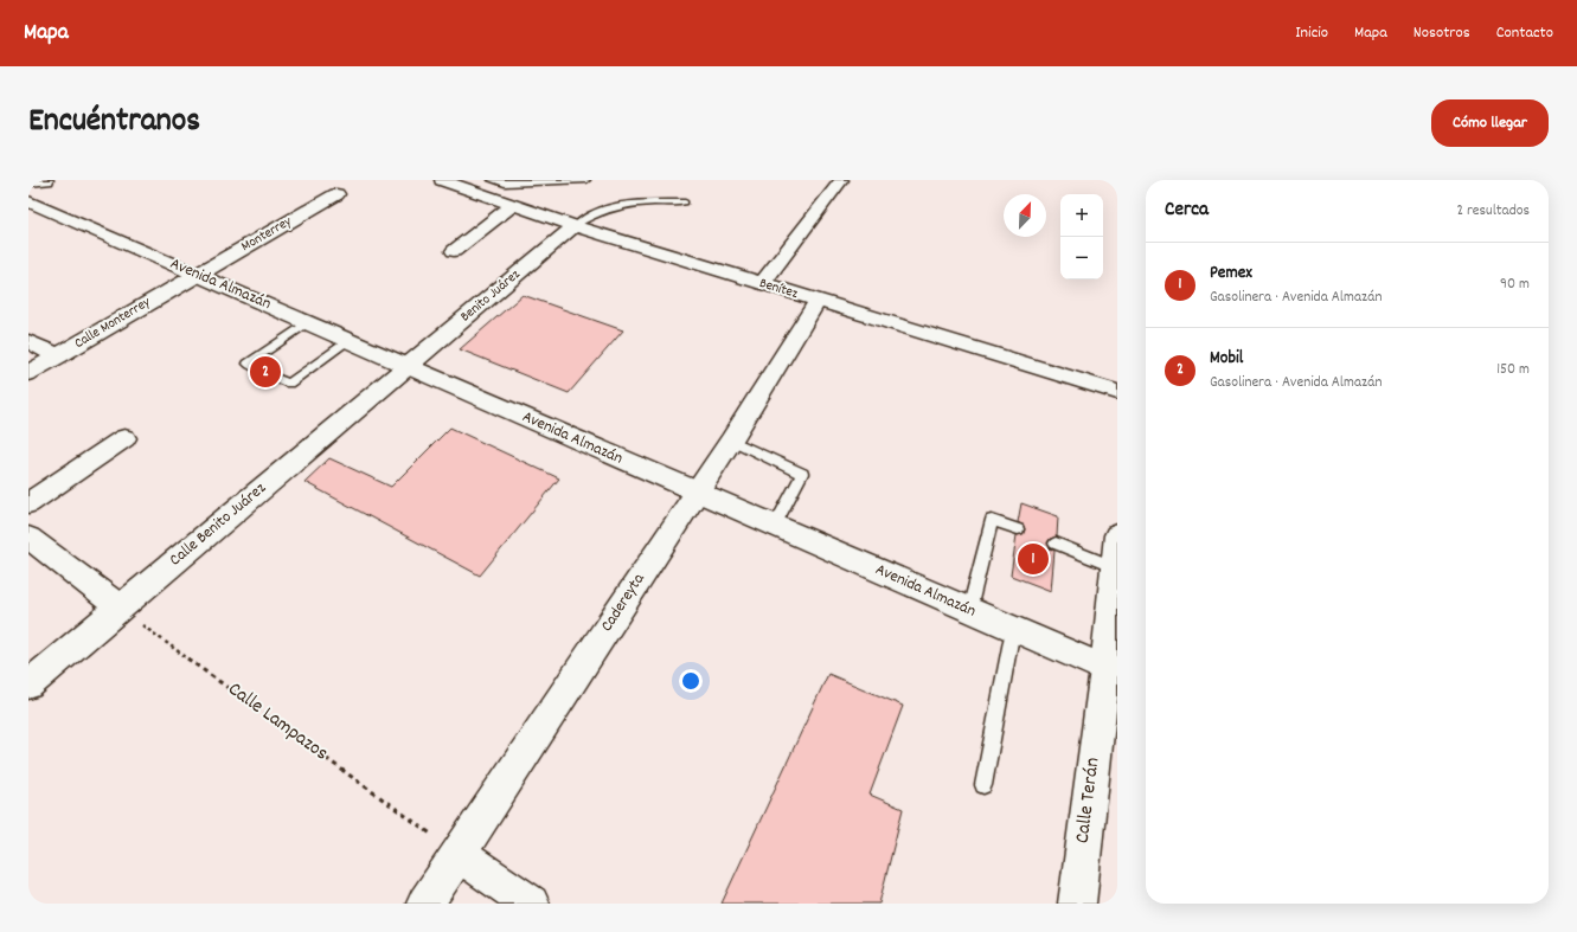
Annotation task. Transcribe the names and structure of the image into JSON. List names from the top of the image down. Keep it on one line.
{"streets":{"street":["Monterrey","Avenida Almazán","Benítez","Benito Juárez","Calle Monterrey","Calle Benito Juárez","Cadereyta","Calle Terán"],"path":["Calle Lampazos"]},"crossings":[["Monterrey","Avenida Almazán"],["Monterrey","Calle Monterrey"],["Avenida Almazán","Benito Juárez"],["Avenida Almazán","Calle Monterrey"],["Avenida Almazán","Calle Benito Juárez"],["Avenida Almazán","Cadereyta"],["Avenida Almazán","Calle Terán"],["Benítez","Benito Juárez"],["Benítez","Cadereyta"],["Benito Juárez","Calle Benito Juárez"],["Calle Benito Juárez","Calle Lampazos"],["Cadereyta","Calle Lampazos"]],"north":"top right","page":{"header":"Mapa","nav":["Inicio","Mapa","Nosotros","Contacto"],"title":"Encuéntranos","buttons":"Cómo llegar","heading":["Cerca","2 resultados"],"map_buttons":["+","−"],"list":[{"mark":"1","name":"Pemex","note":"Gasolinera · Avenida Almazán","value":"90 m"},{"mark":"2","name":"Mobil","note":"Gasolinera · Avenida Almazán","value":"150 m"}],"pins":["2","1"]}}
